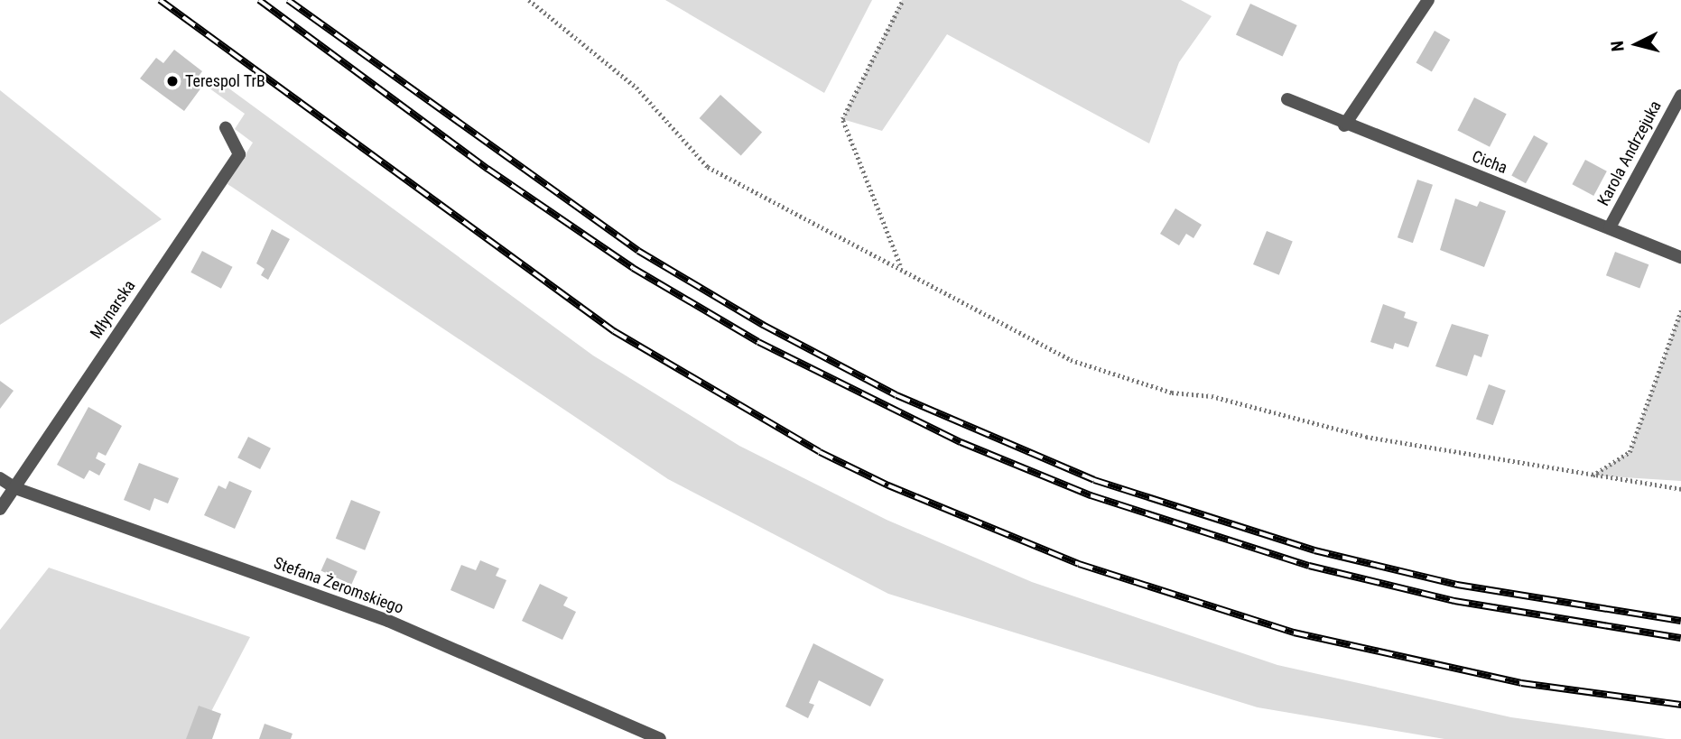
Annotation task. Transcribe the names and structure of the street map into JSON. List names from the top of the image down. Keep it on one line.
{"streets":{"street":["Karola Andrzejuka","Cicha","Młynarska","Stefana Żeromskiego"]},"crossings":[["Karola Andrzejuka","Cicha"],["Młynarska","Stefana Żeromskiego"]],"places":["Terespol TrB"],"north":"left"}
